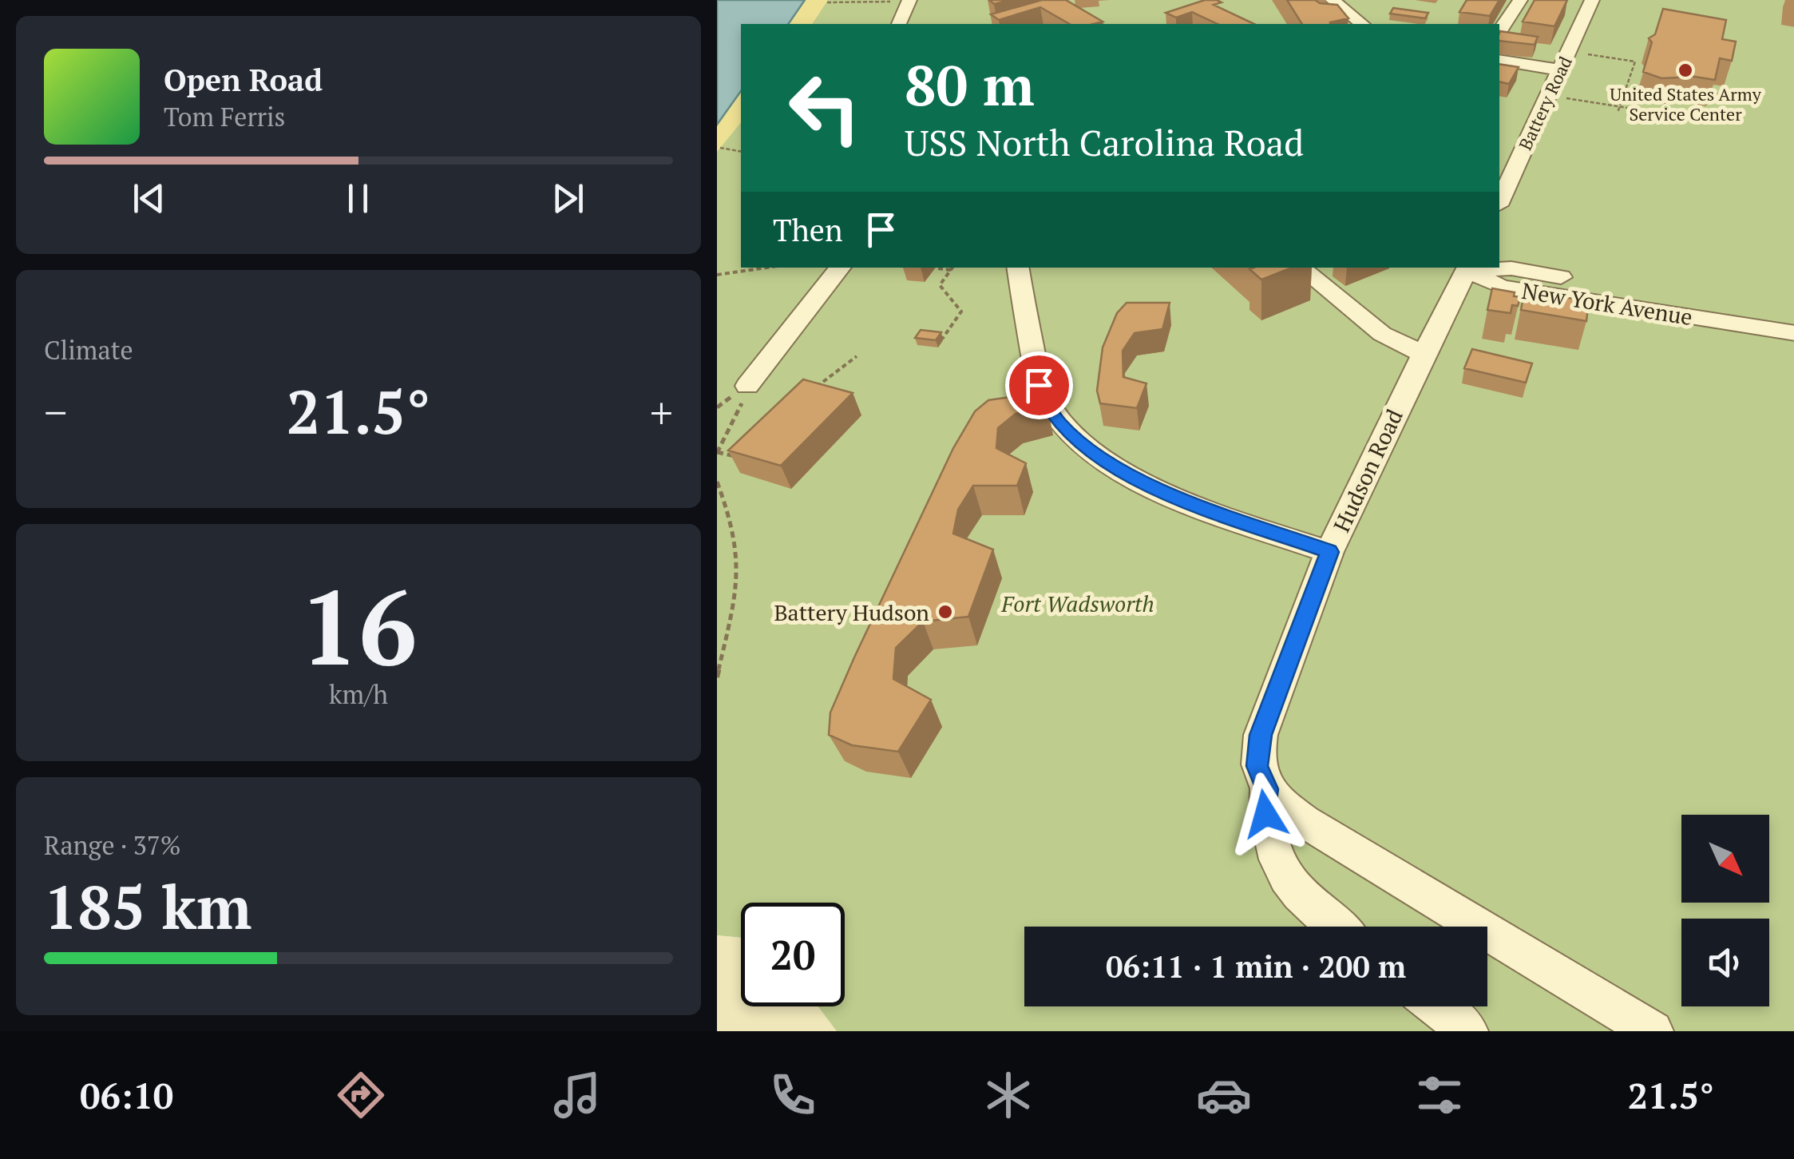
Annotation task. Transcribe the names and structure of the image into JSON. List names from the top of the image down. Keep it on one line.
{"streets":{"street":["Battery Road","New York Avenue","Hudson Road"]},"crossings":[["New York Avenue","Hudson Road"]],"parks":["Fort Wadsworth"],"places":["United States Army Service Center","Battery Hudson"],"north":"bottom right","page":{"turn":["80 m","USS North Carolina Road"],"song":["Open Road","Tom Ferris"],"then":"Then","tile":["Climate",["16","km/h"],["Range · 37%","185 km"]],"heat":["−","21.5°","+"],"limit":"20","trip":"06:11 · 1 min · 200 m","tabs":["06:10","21.5°"]}}
